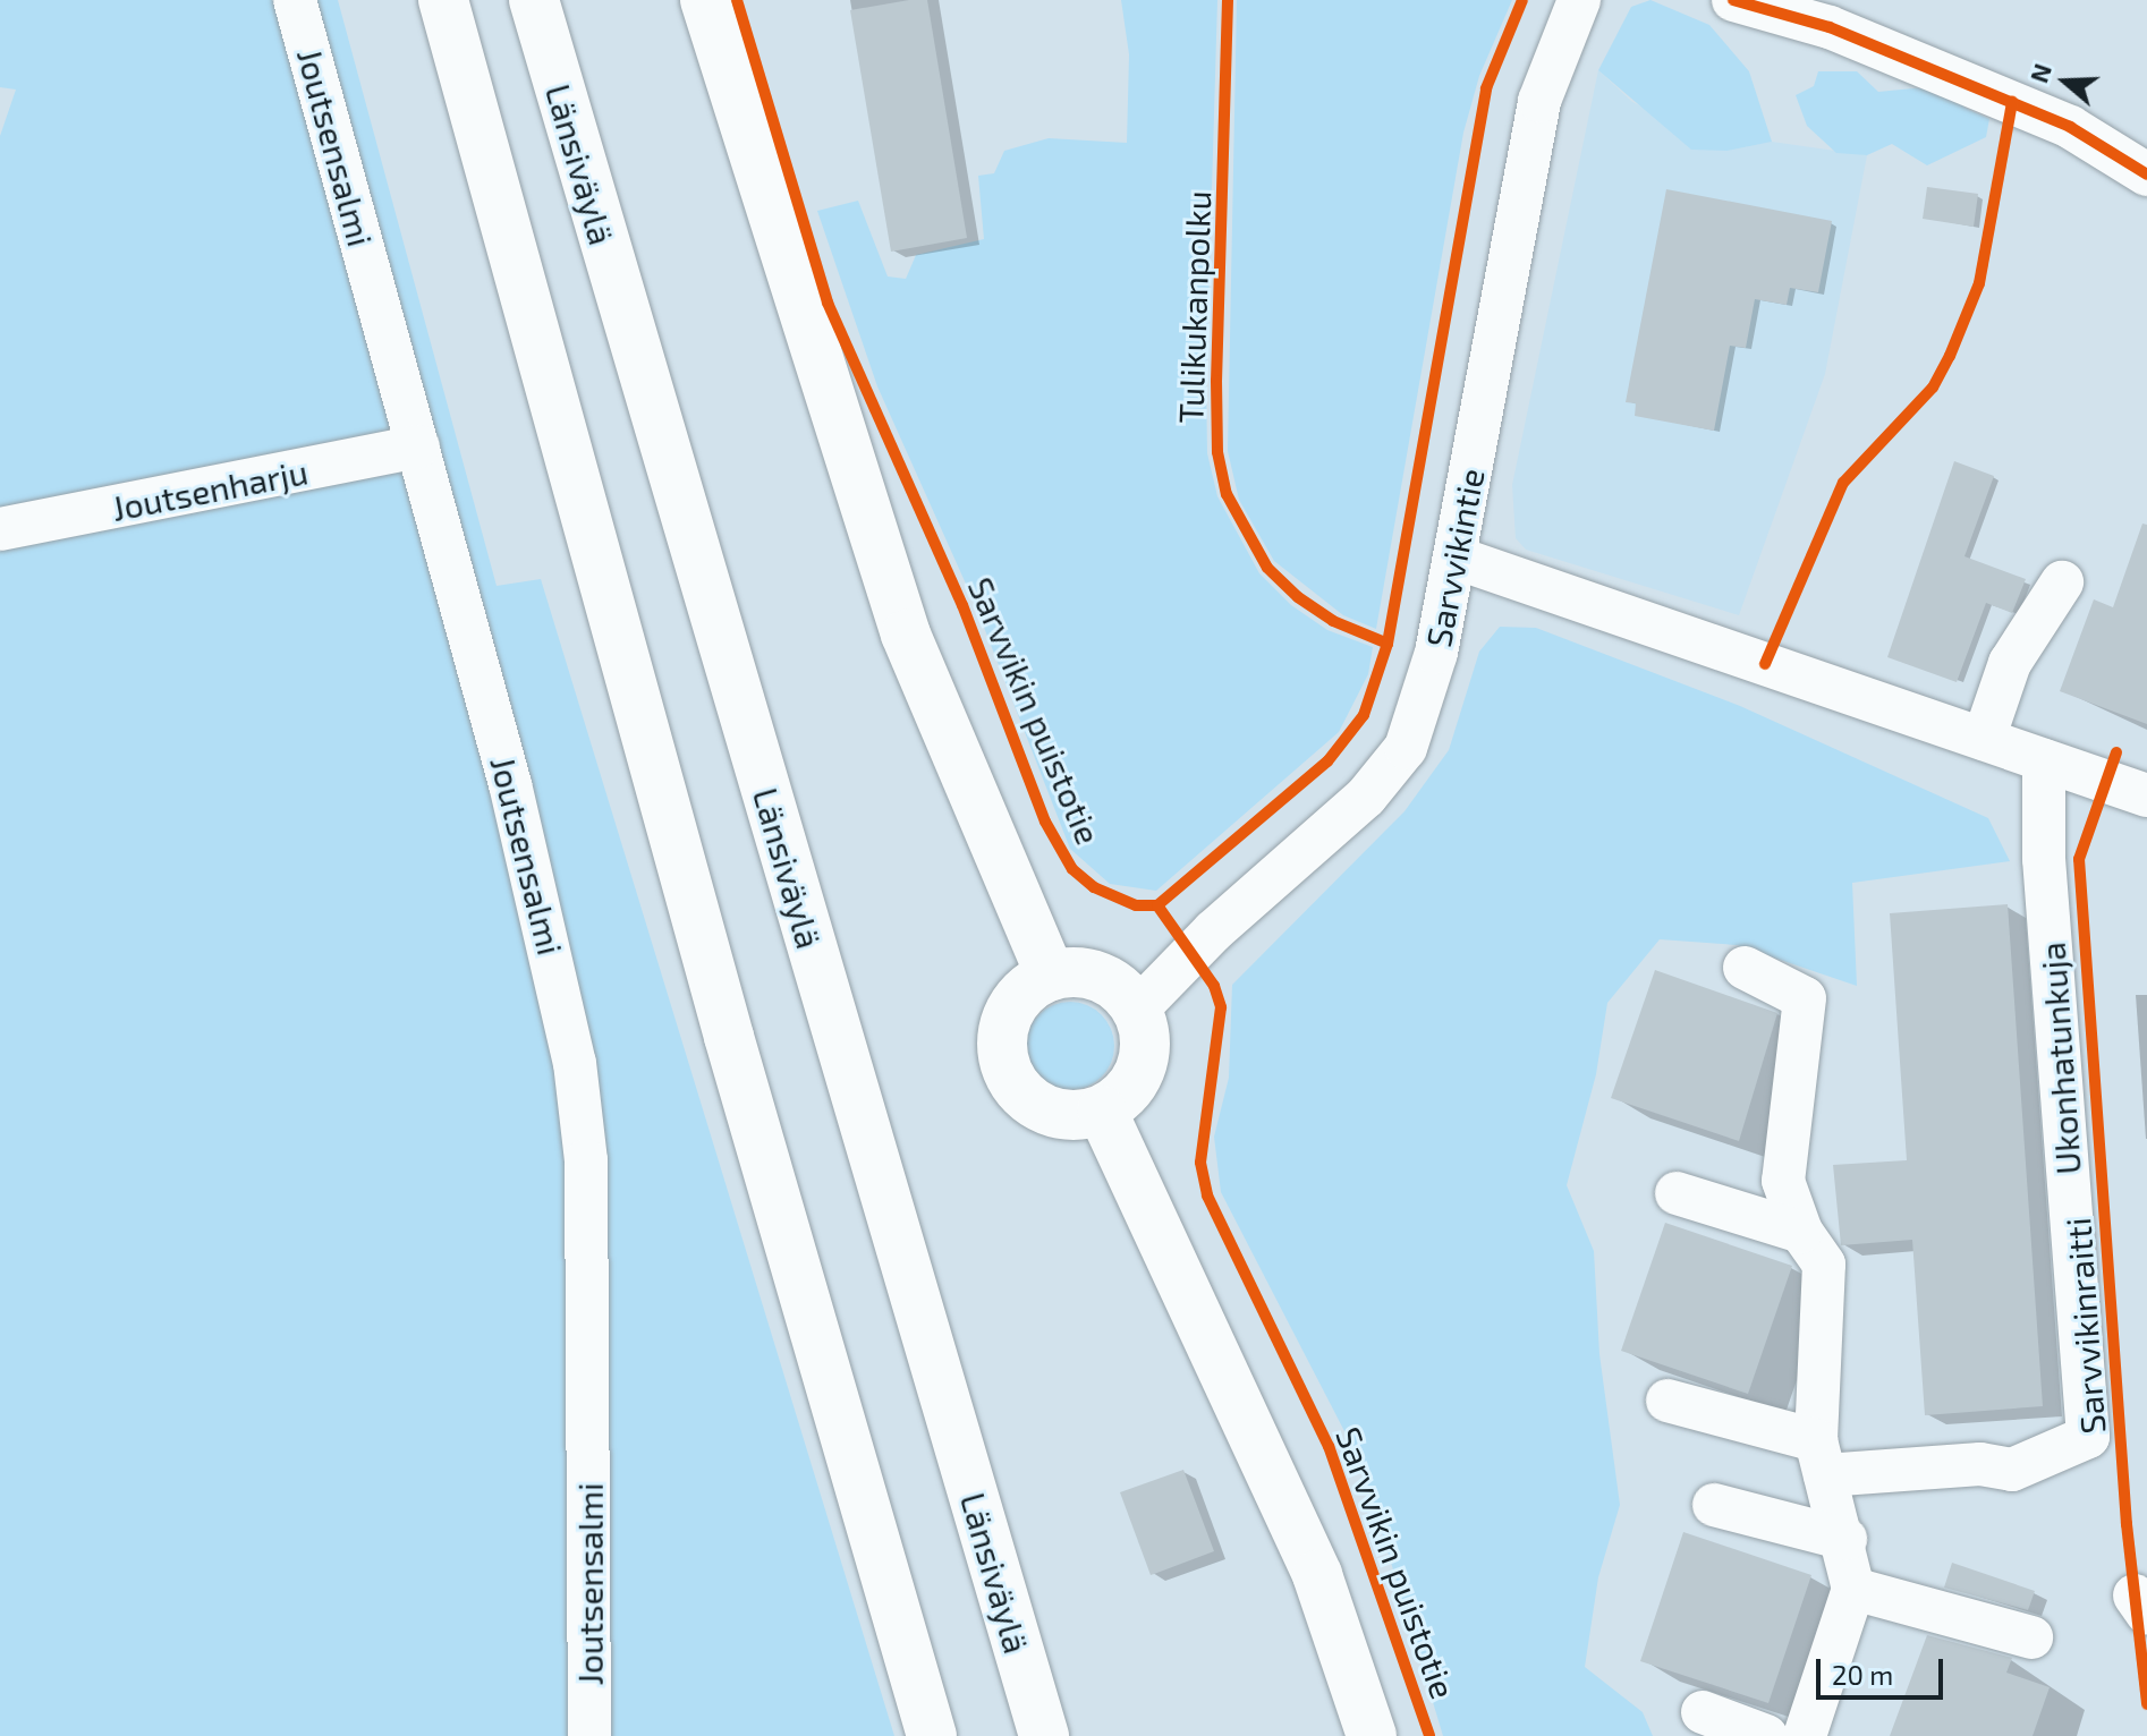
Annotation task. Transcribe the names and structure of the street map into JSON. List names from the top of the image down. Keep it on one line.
{"streets":{"main road":["Länsiväylä"],"street":["Joutsensalmi","Joutsenharju","Sarvvikintie","Ukonhatunkuja"],"cycle path":["Tulikukanpolku","Sarvvikin puistotie","Sarvvikinraitti"]},"crossings":[["Joutsensalmi","Joutsenharju"]],"scale_bar":"20 m","north":"left"}
